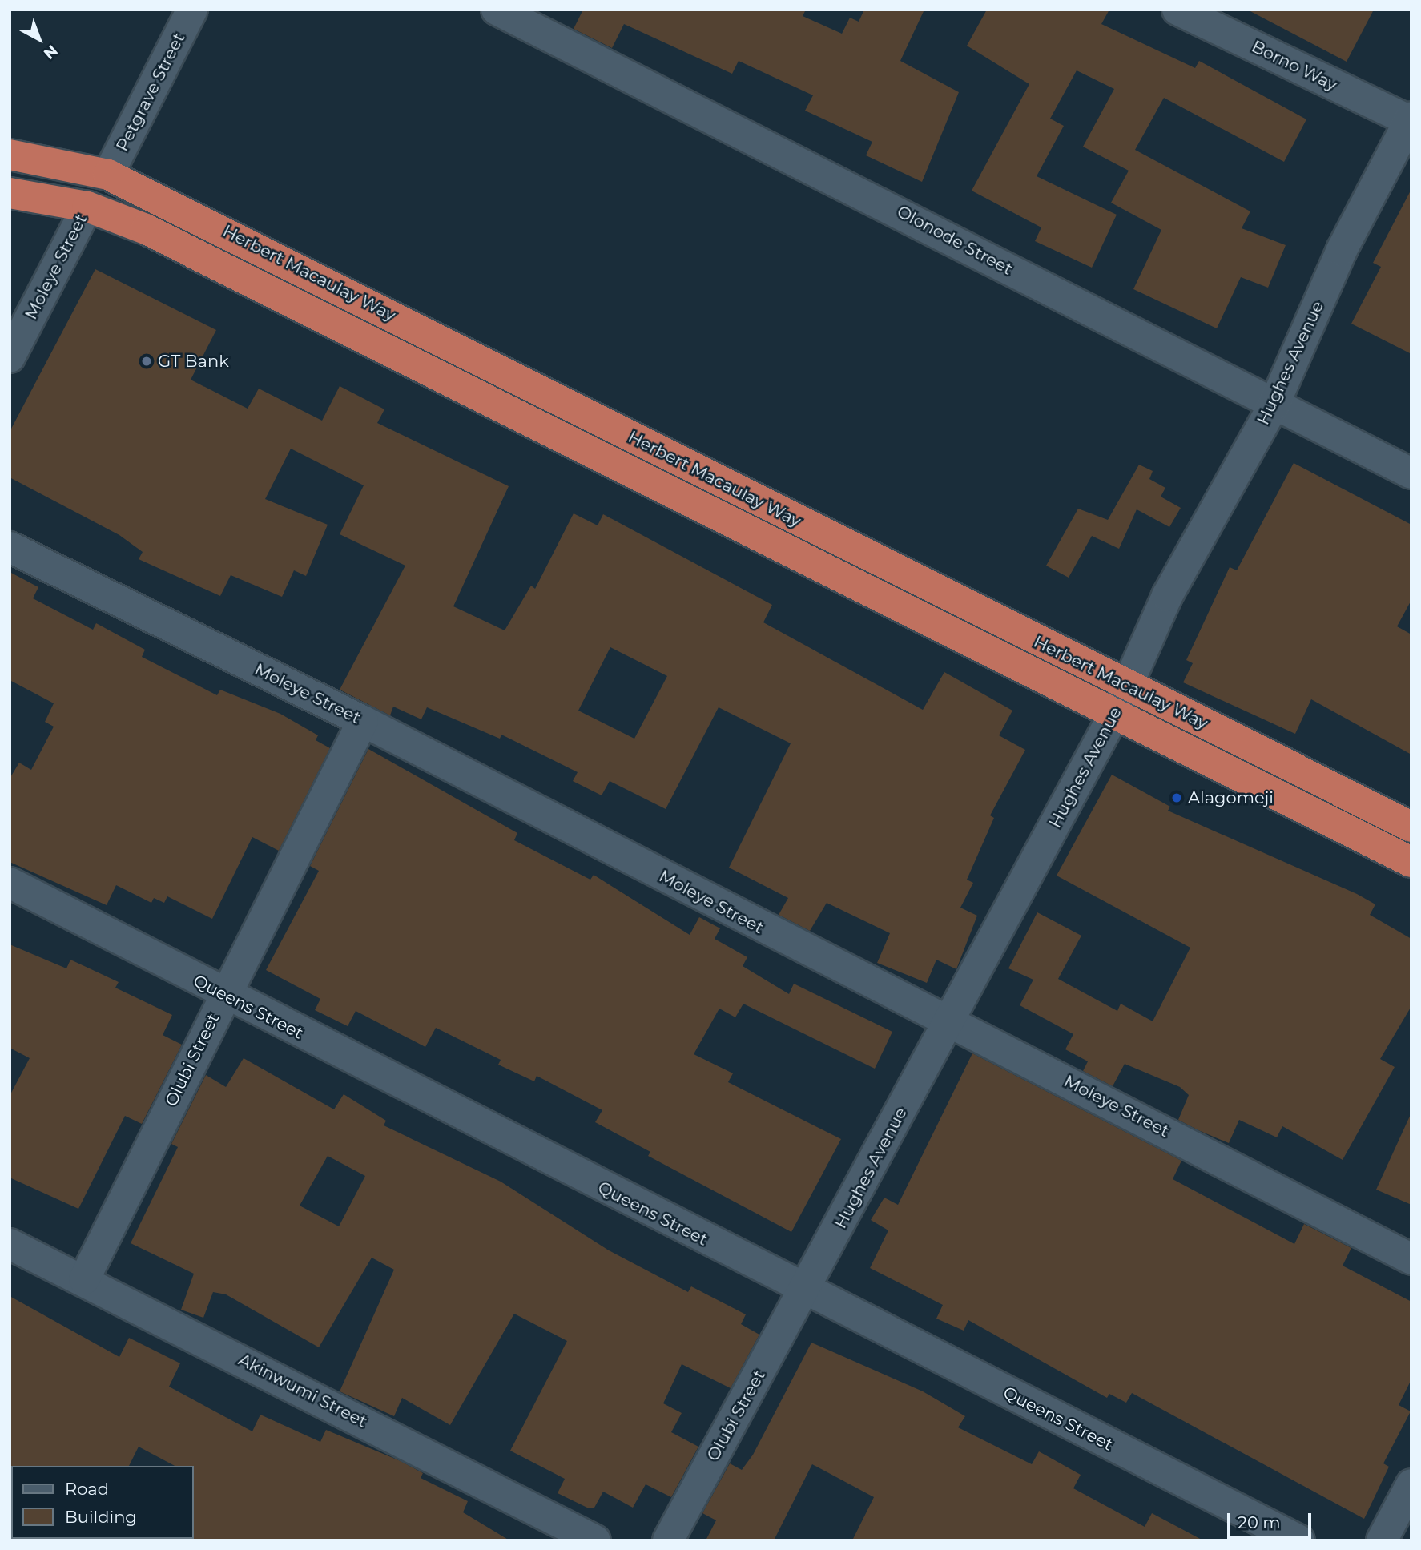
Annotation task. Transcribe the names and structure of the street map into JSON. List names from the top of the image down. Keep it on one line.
{"streets":{"highway":["Herbert Macaulay Way"],"street":["Borno Way","Petgrave Street","Olonode Street","Moleye Street","Hughes Avenue","Queens Street","Olubi Street","Akinwumi Street"]},"crossings":[["Borno Way","Hughes Avenue"],["Petgrave Street","Herbert Macaulay Way"],["Olonode Street","Hughes Avenue"],["Moleye Street","Herbert Macaulay Way"],["Moleye Street","Hughes Avenue"],["Moleye Street","Olubi Street"],["Herbert Macaulay Way","Hughes Avenue"],["Hughes Avenue","Queens Street"],["Hughes Avenue","Olubi Street"],["Queens Street","Olubi Street"],["Olubi Street","Akinwumi Street"]],"places":["GT Bank","Alagomeji"],"legend":["Road","Building"],"scale_bar":"20 m","north":"bottom right"}
